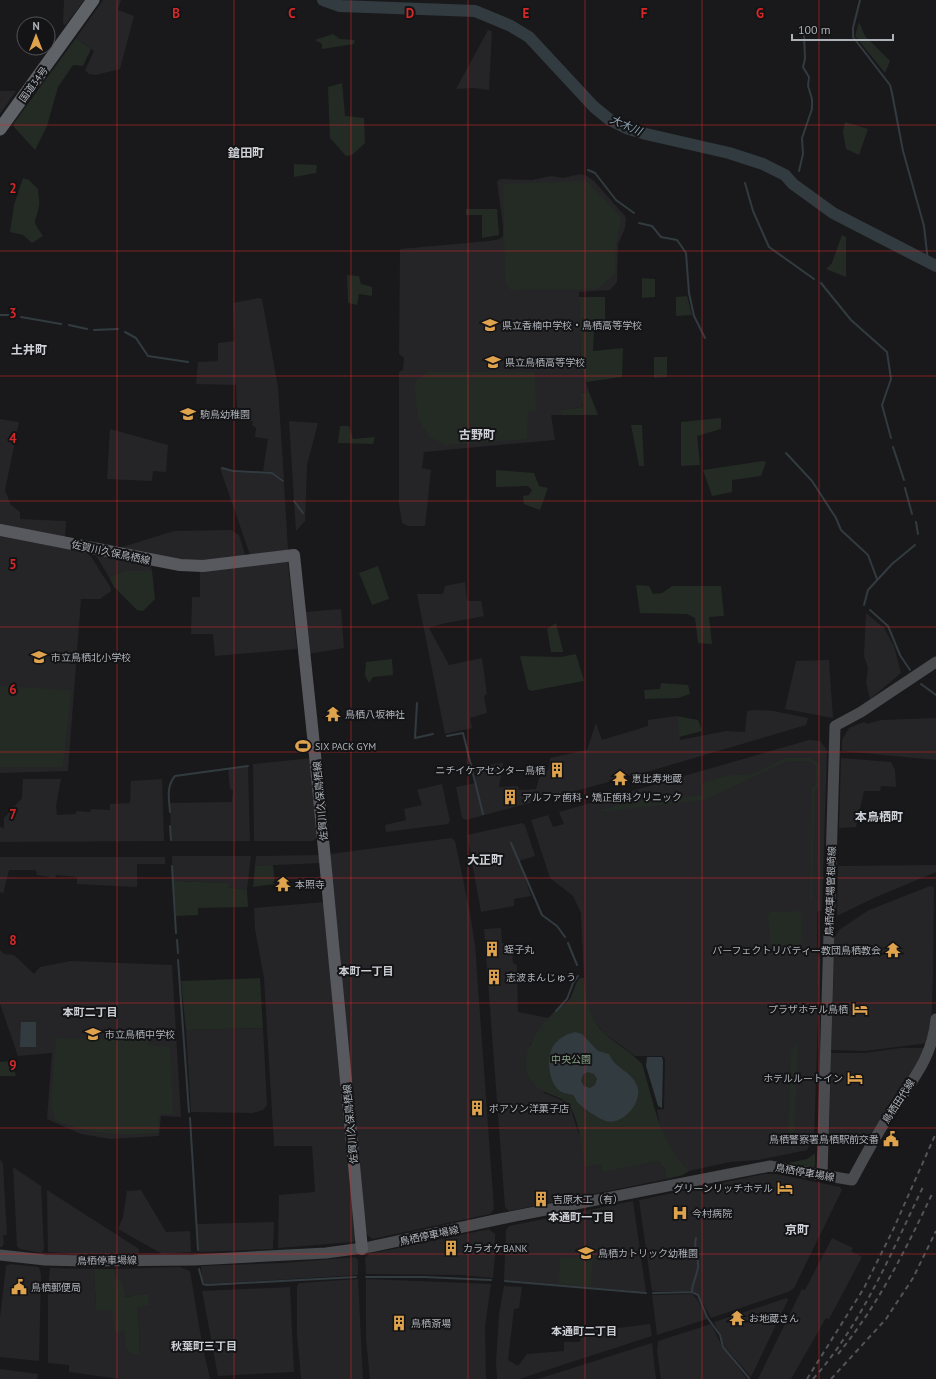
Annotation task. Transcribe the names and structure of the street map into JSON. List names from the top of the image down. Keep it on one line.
{"streets":{"highway":["国道34号"],"main road":["佐賀川久保鳥栖線","鳥栖停車場曽根崎線","鳥栖田代線","鳥栖停車場線"]},"crossings":[["佐賀川久保鳥栖線","鳥栖停車場線"],["鳥栖停車場曽根崎線","鳥栖停車場線"],["鳥栖田代線","鳥栖停車場線"]],"districts":["鎗田町","土井町","古野町","本鳥栖町","大正町","本町一丁目","本町二丁目","本通町一丁目","京町","本通町二丁目","秋葉町三丁目"],"water":["大木川"],"parks":["中央公園"],"places":{"school or university":["県立香楠中学校・鳥栖高等学校","県立鳥栖高等学校","駒鳥幼稚園","市立鳥栖北小学校","市立鳥栖中学校","鳥栖カトリック幼稚園"],"temple":["鳥栖八坂神社","恵比寿地蔵","本照寺","パーフェクトリバティー教団鳥栖教会","お地蔵さん"],"sports":["SIX PACK GYM"],"building":["ニチイケアセンター鳥栖","アルファ歯科・矯正歯科クリニック","蛭子丸","志波まんじゅう","ポアソン洋菓子店","吉原木工（有）","カラオケBANK","鳥栖斎場"],"hotel":["プラザホテル鳥栖","ホテルルートイン","グリーンリッチホテル"],"public building":["鳥栖警察署鳥栖駅前交番","鳥栖郵便局"],"hospital":["今村病院"]},"scale_bar":"100 m","north":"top","grid":{"columns":["B","C","D","E","F","G"],"rows":["2","3","4","5","6","7","8","9"]}}
